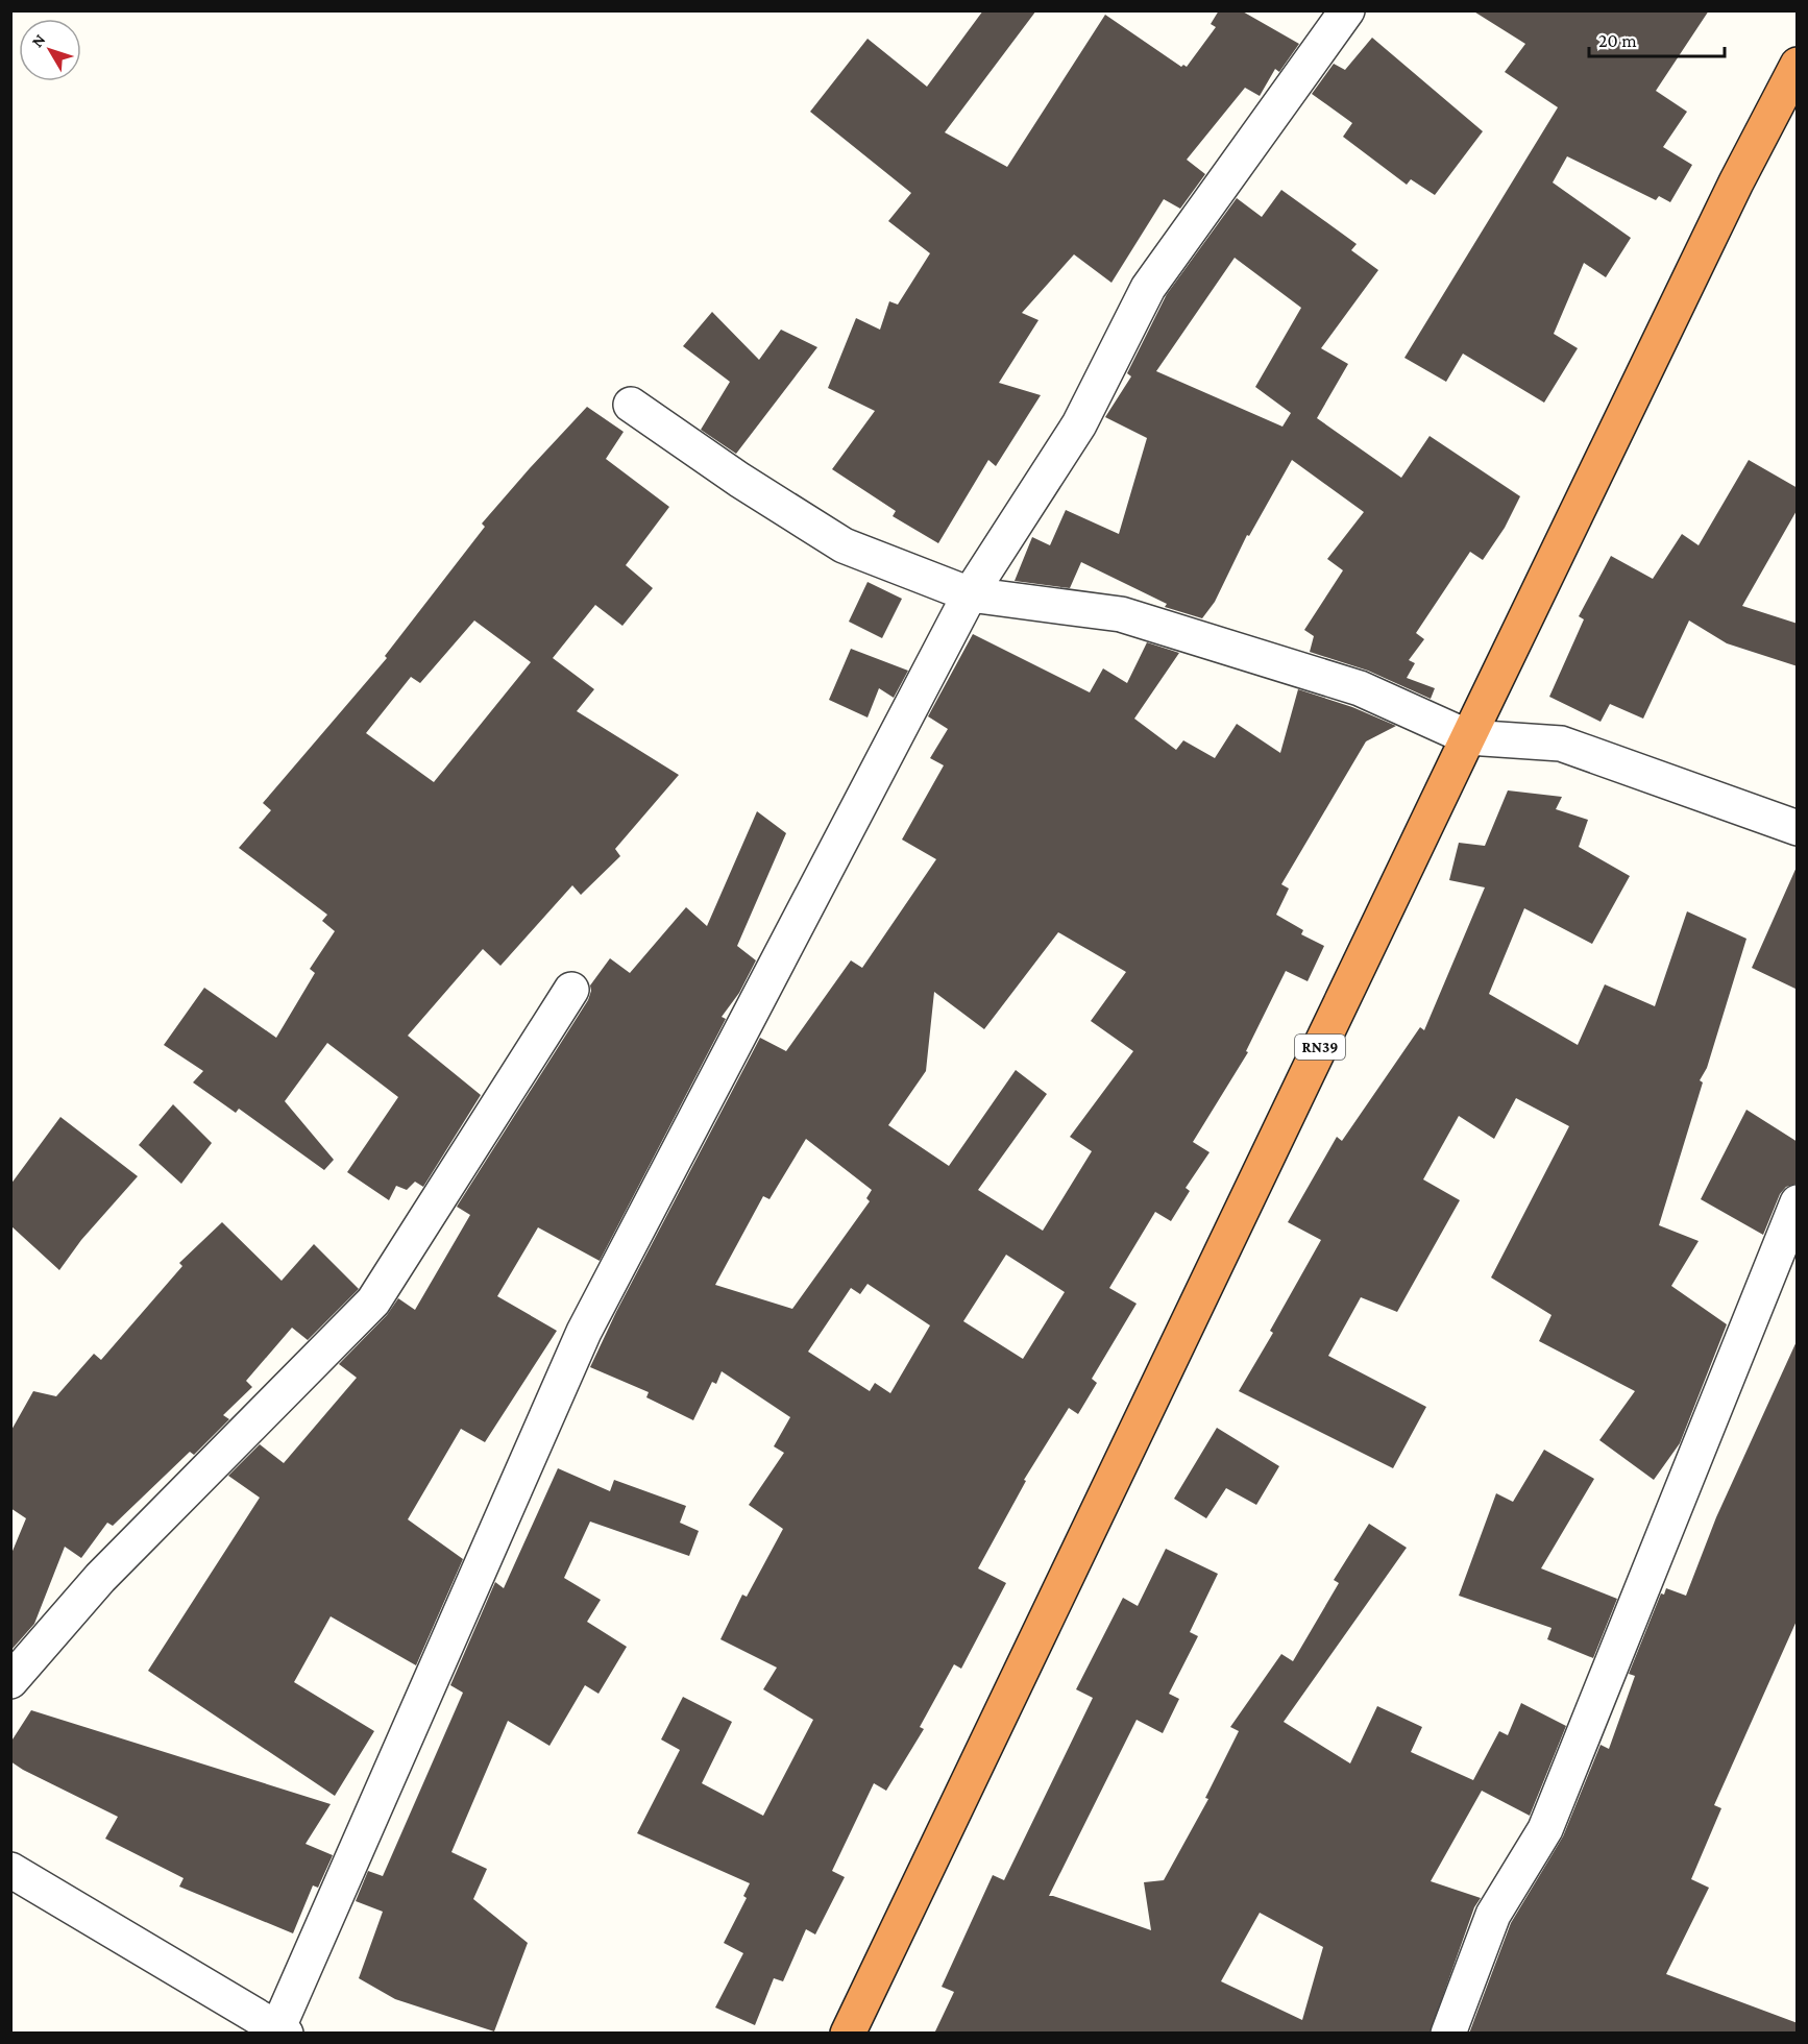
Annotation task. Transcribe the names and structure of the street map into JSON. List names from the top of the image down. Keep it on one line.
{"streets":{"highway":["RN39"]},"scale_bar":"20 m","north":"top left"}
